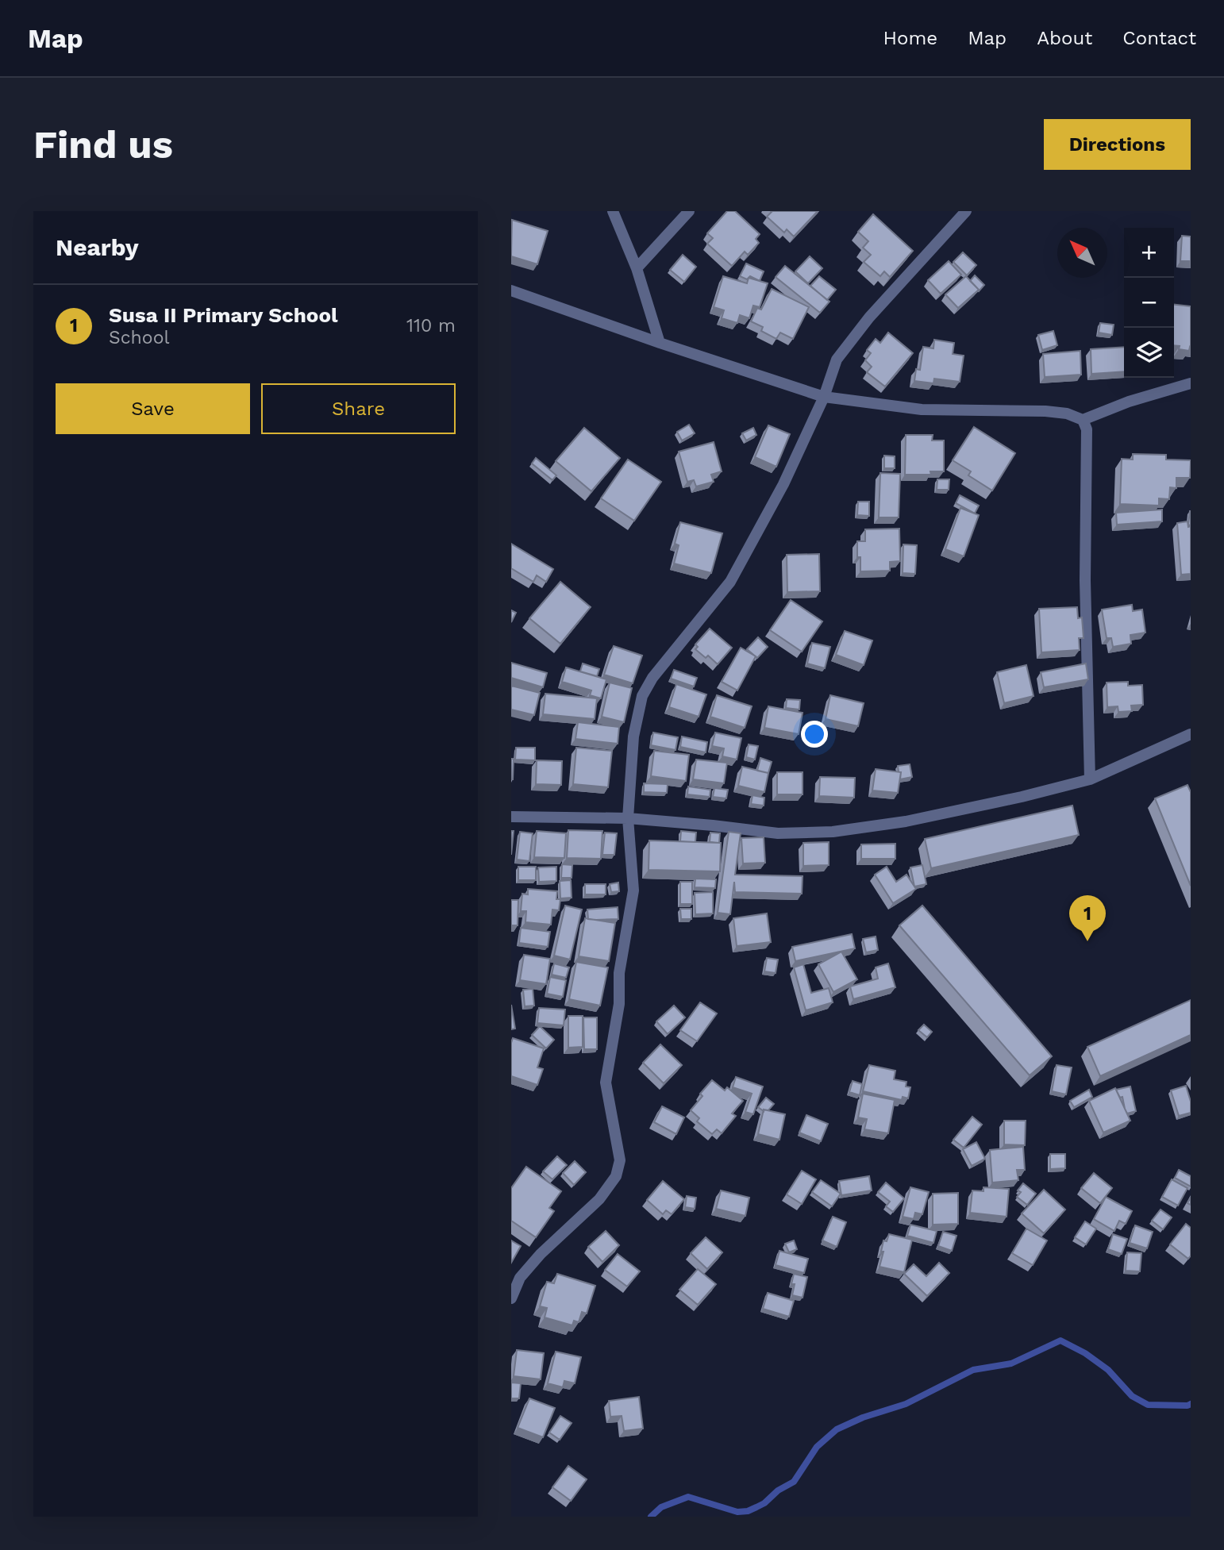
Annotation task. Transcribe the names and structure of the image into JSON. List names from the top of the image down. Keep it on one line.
{"north":"top left","page":{"header":"Map","nav":["Home","Map","About","Contact"],"buttons":["Directions",["Save","Share"]],"title":"Find us","heading":"Nearby","map_buttons":["+","−"],"list":[{"mark":"1","name":"Susa II Primary School","note":"School","value":"110 m"}],"pins":"1"}}
